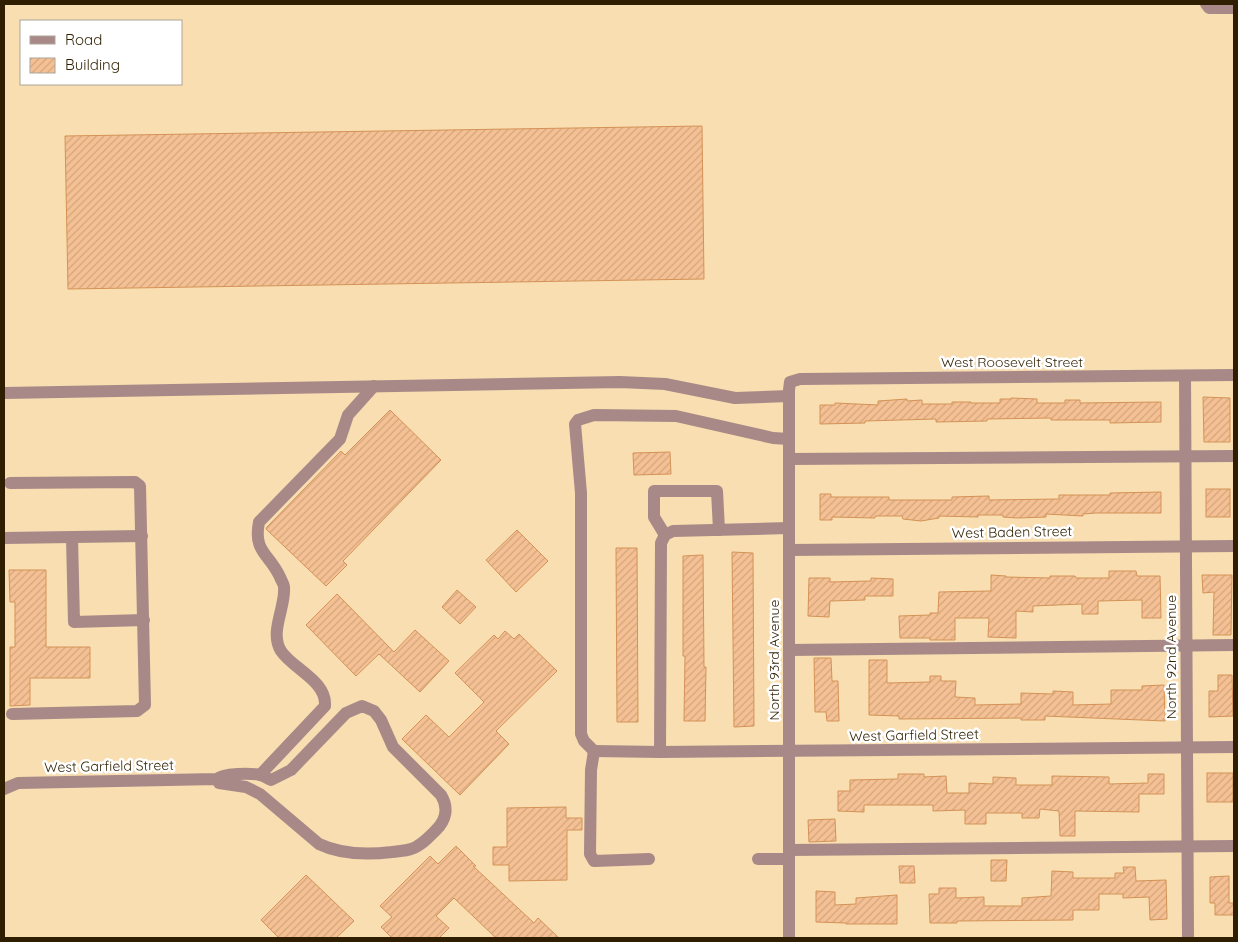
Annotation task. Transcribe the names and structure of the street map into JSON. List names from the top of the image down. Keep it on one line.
{"streets":{"street":["West Roosevelt Street","West Baden Street","North 92nd Avenue","North 93rd Avenue","West Garfield Street"]},"crossings":[["West Roosevelt Street","North 92nd Avenue"],["West Roosevelt Street","North 93rd Avenue"],["West Baden Street","North 92nd Avenue"],["West Baden Street","North 93rd Avenue"],["North 92nd Avenue","West Garfield Street"],["North 93rd Avenue","West Garfield Street"]],"legend":["Road","Building"]}
